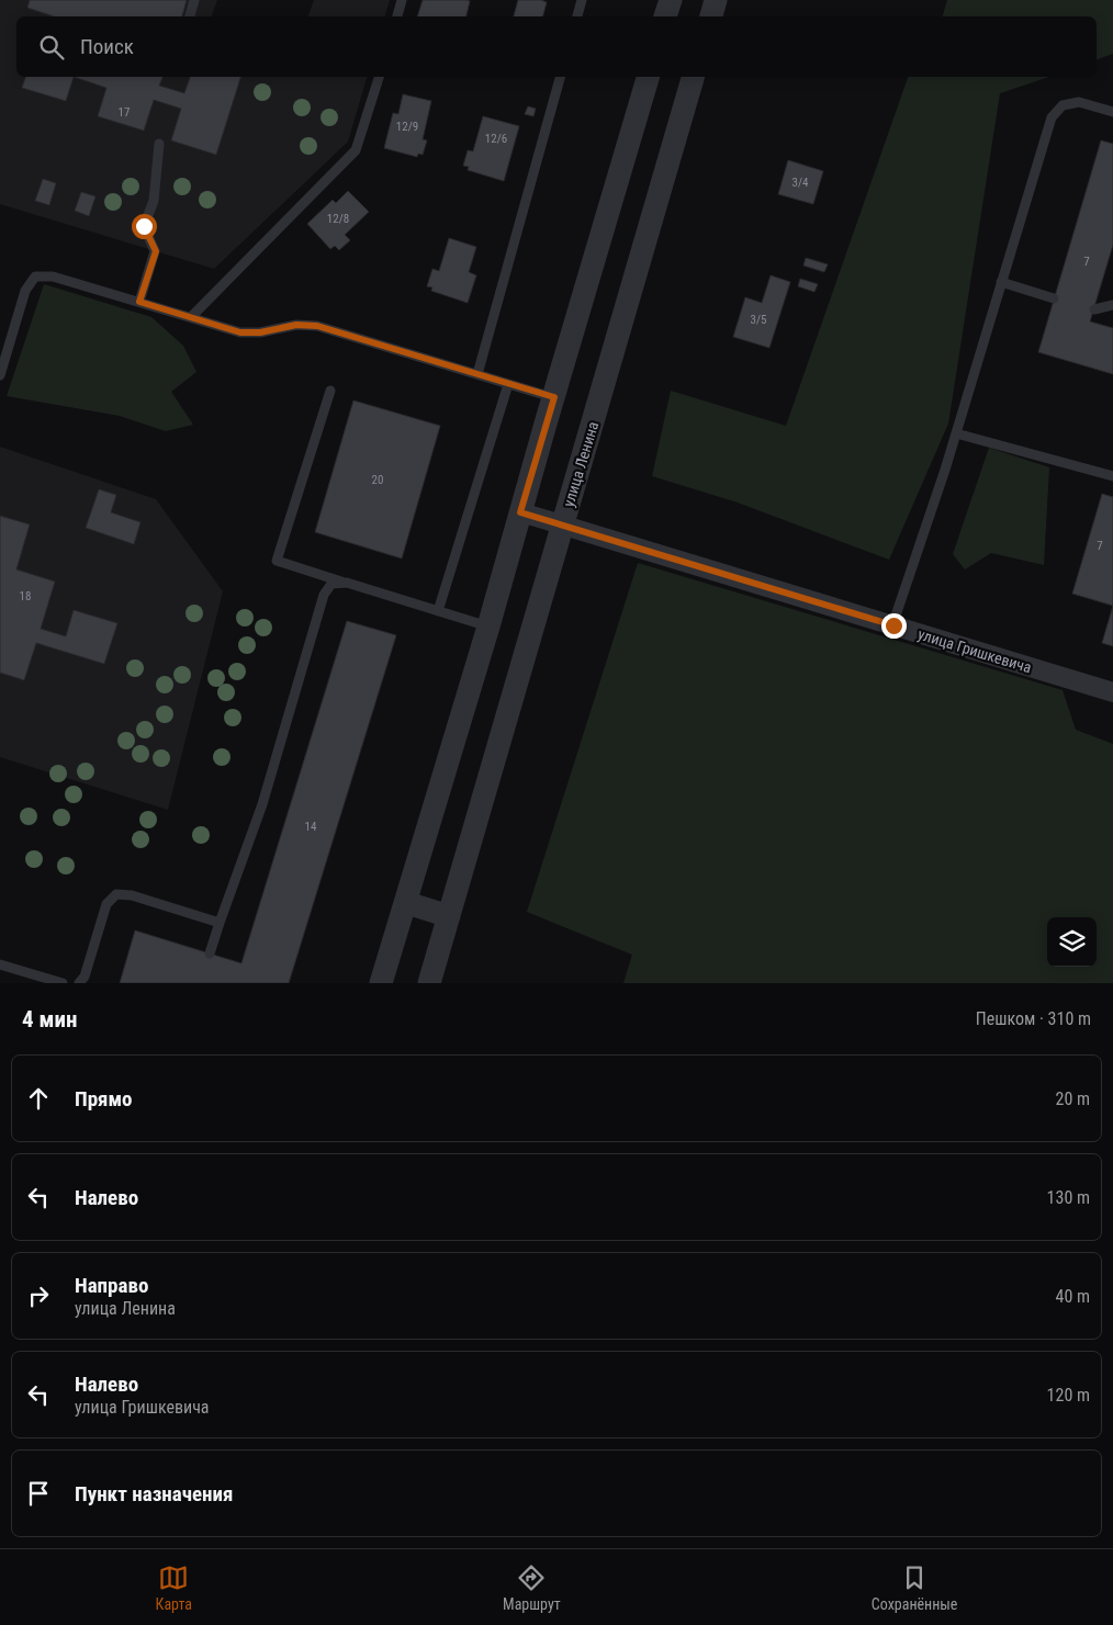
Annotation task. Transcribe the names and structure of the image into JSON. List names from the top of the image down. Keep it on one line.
{"streets":{"street":["улица Ленина","улица Гришкевича"]},"crossings":[["улица Ленина","улица Гришкевича"]],"house_numbers":["17","12/9","12/6","3/4","12/8","7","3/5","20","7","18","14"],"page":{"search":"Поиск","heading":["4 мин","Пешком · 310 m"],"list":[["Прямо","20 m"],["Налево","130 m"],["Направо","улица Ленина","40 m"],["Налево","улица Гришкевича","120 m"],"Пункт назначения"],"nav":["Карта","Маршрут","Сохранённые"]}}
